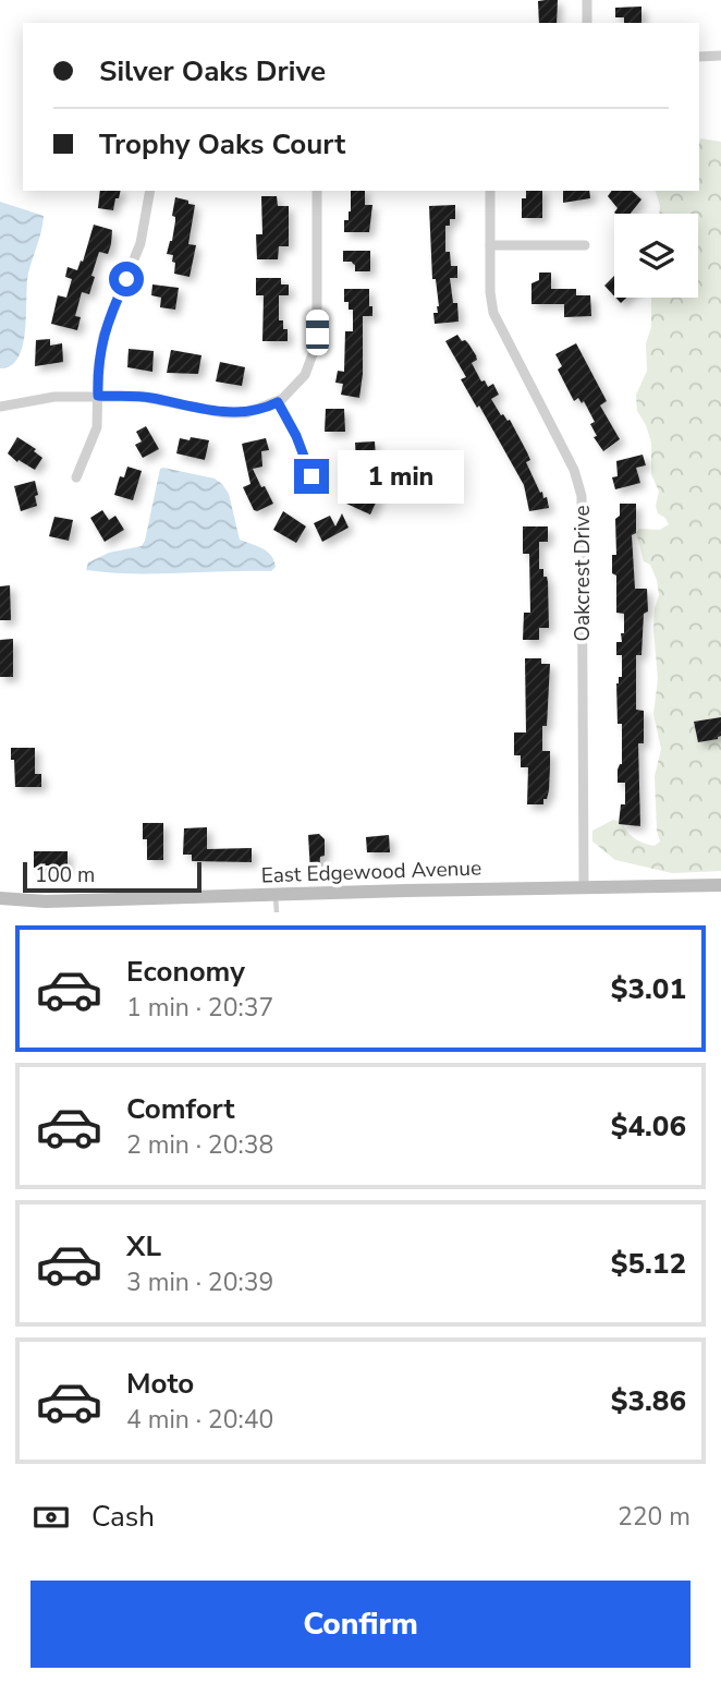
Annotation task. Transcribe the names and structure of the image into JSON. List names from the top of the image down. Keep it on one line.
{"streets":{"main road":["East Edgewood Avenue"],"street":["Oakcrest Drive"]},"crossings":[["Oakcrest Drive","East Edgewood Avenue"]],"scale_bar":"100 m","page":{"banner":["Silver Oaks Drive","Trophy Oaks Court"],"bubble":"1 min","scale":"100 m","list":[{"name":"Economy","note":"1 min · 20:37","value":"$3.01"},{"name":"Comfort","note":"2 min · 20:38","value":"$4.06"},{"name":"XL","note":"3 min · 20:39","value":"$5.12"},{"name":"Moto","note":"4 min · 20:40","value":"$3.86"}],"pay":["Cash","220 m"],"buttons":"Confirm"}}
